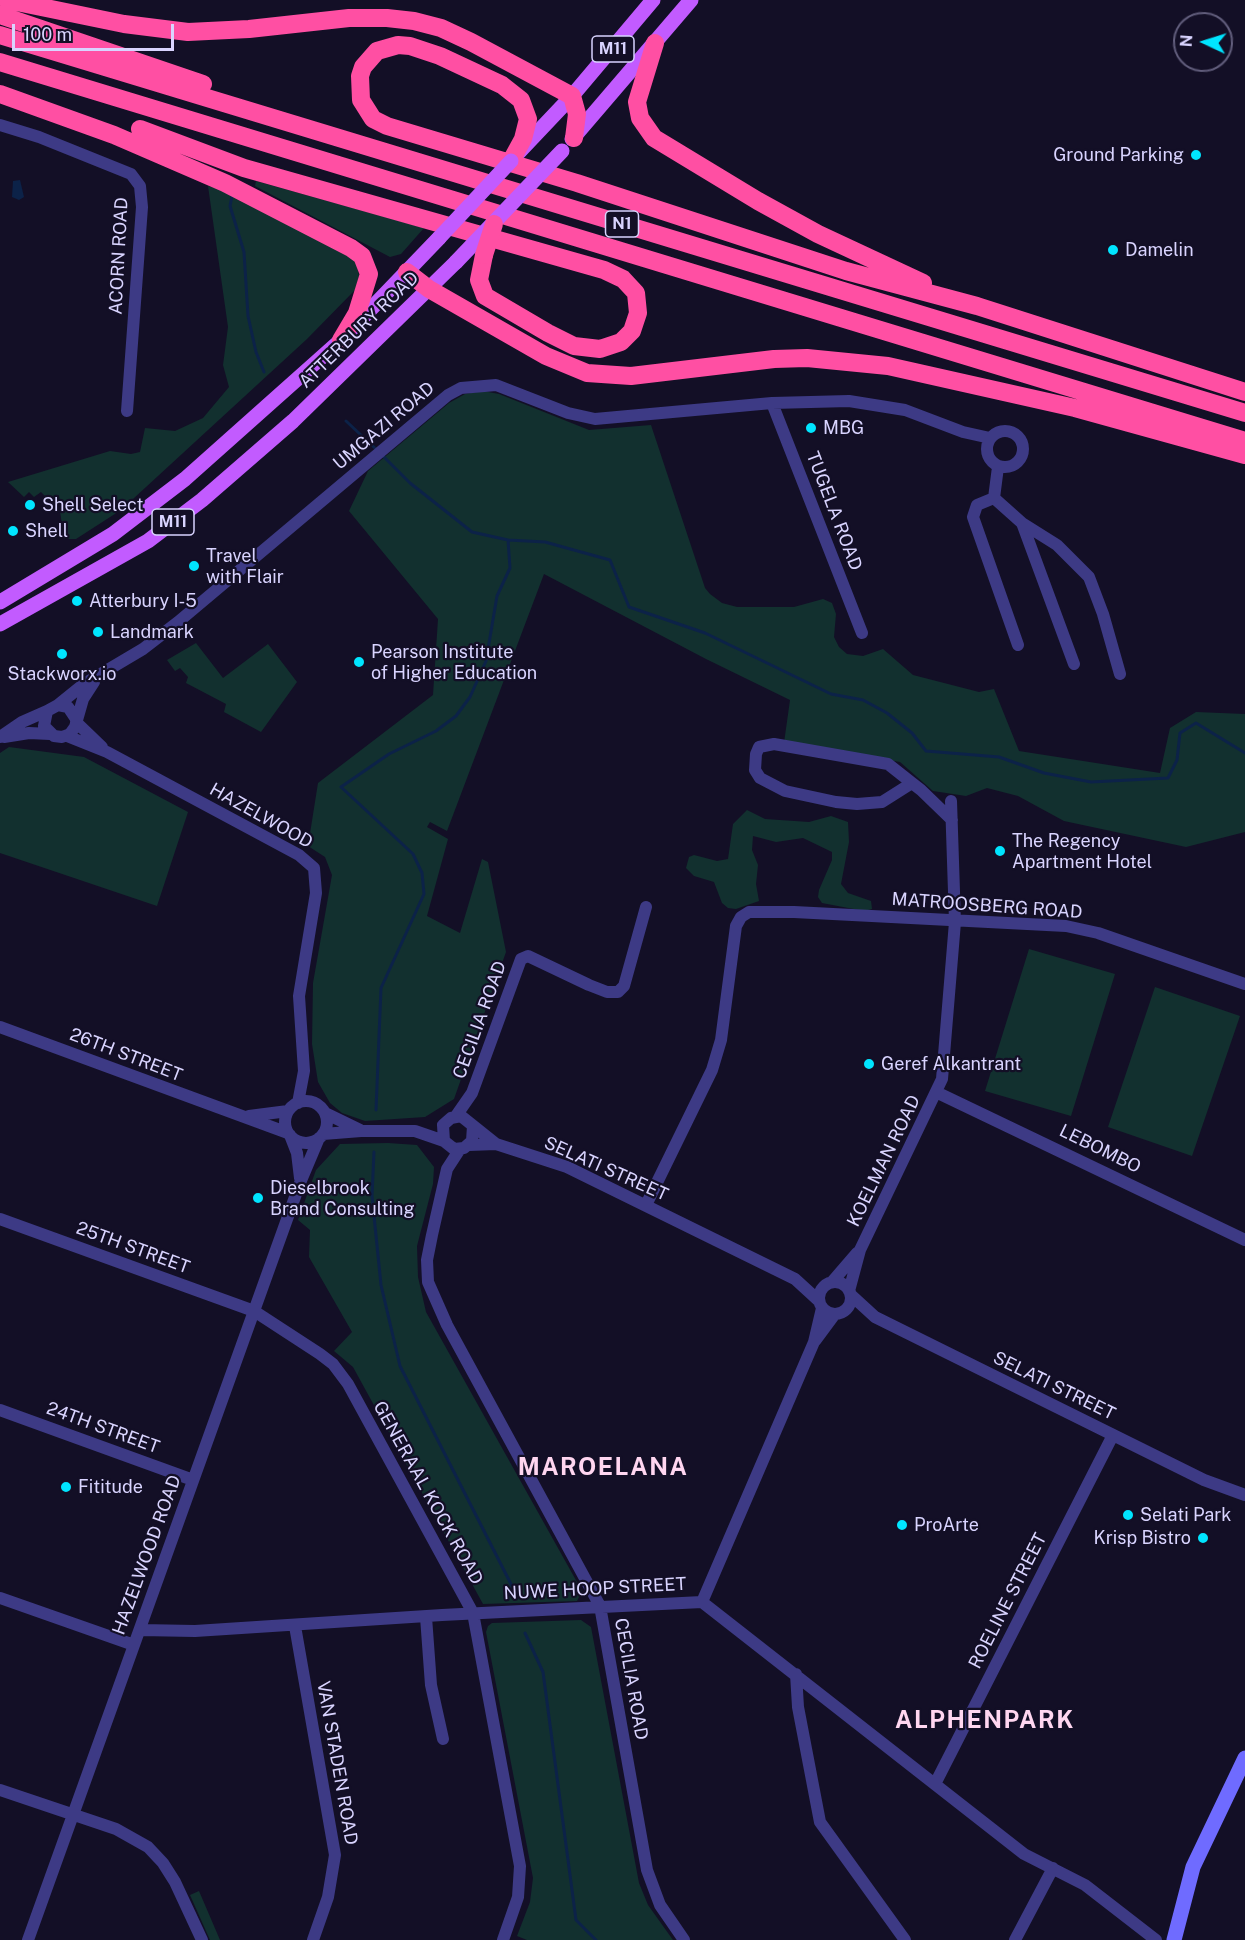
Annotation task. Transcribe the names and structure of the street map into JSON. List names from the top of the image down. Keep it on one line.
{"streets":{"highway":["N1"],"main road":["M11","ATTERBURY ROAD"],"street":["ACORN ROAD","UMGAZI ROAD","TUGELA ROAD","HAZELWOOD","MATROOSBERG ROAD","CECILIA ROAD","26TH STREET","LEBOMBO","KOELMAN ROAD","SELATI STREET","25TH STREET","24TH STREET","GENERAAL KOCK ROAD","HAZELWOOD ROAD","NUWE HOOP STREET","ROELINE STREET","VAN STADEN ROAD"]},"crossings":[["UMGAZI ROAD","TUGELA ROAD"],["HAZELWOOD","26TH STREET"],["HAZELWOOD","HAZELWOOD ROAD"],["MATROOSBERG ROAD","KOELMAN ROAD"],["MATROOSBERG ROAD","SELATI STREET"],["CECILIA ROAD","SELATI STREET"],["CECILIA ROAD","NUWE HOOP STREET"],["26TH STREET","HAZELWOOD ROAD"],["LEBOMBO","KOELMAN ROAD"],["KOELMAN ROAD","SELATI STREET"],["SELATI STREET","ROELINE STREET"],["25TH STREET","GENERAAL KOCK ROAD"],["25TH STREET","HAZELWOOD ROAD"],["24TH STREET","HAZELWOOD ROAD"],["GENERAAL KOCK ROAD","HAZELWOOD ROAD"],["GENERAAL KOCK ROAD","NUWE HOOP STREET"],["HAZELWOOD ROAD","NUWE HOOP STREET"],["NUWE HOOP STREET","ROELINE STREET"],["NUWE HOOP STREET","VAN STADEN ROAD"]],"districts":["MAROELANA","ALPHENPARK"],"places":["Ground Parking","Damelin","MBG","Shell Select","Shell","Travel with Flair","Atterbury I-5","Landmark","Stackworx.io","Pearson Institute of Higher Education","The Regency Apartment Hotel","Geref Alkantrant","Dieselbrook Brand Consulting","Fititude","Selati Park","ProArte","Krisp Bistro"],"scale_bar":"100 m","north":"left"}
